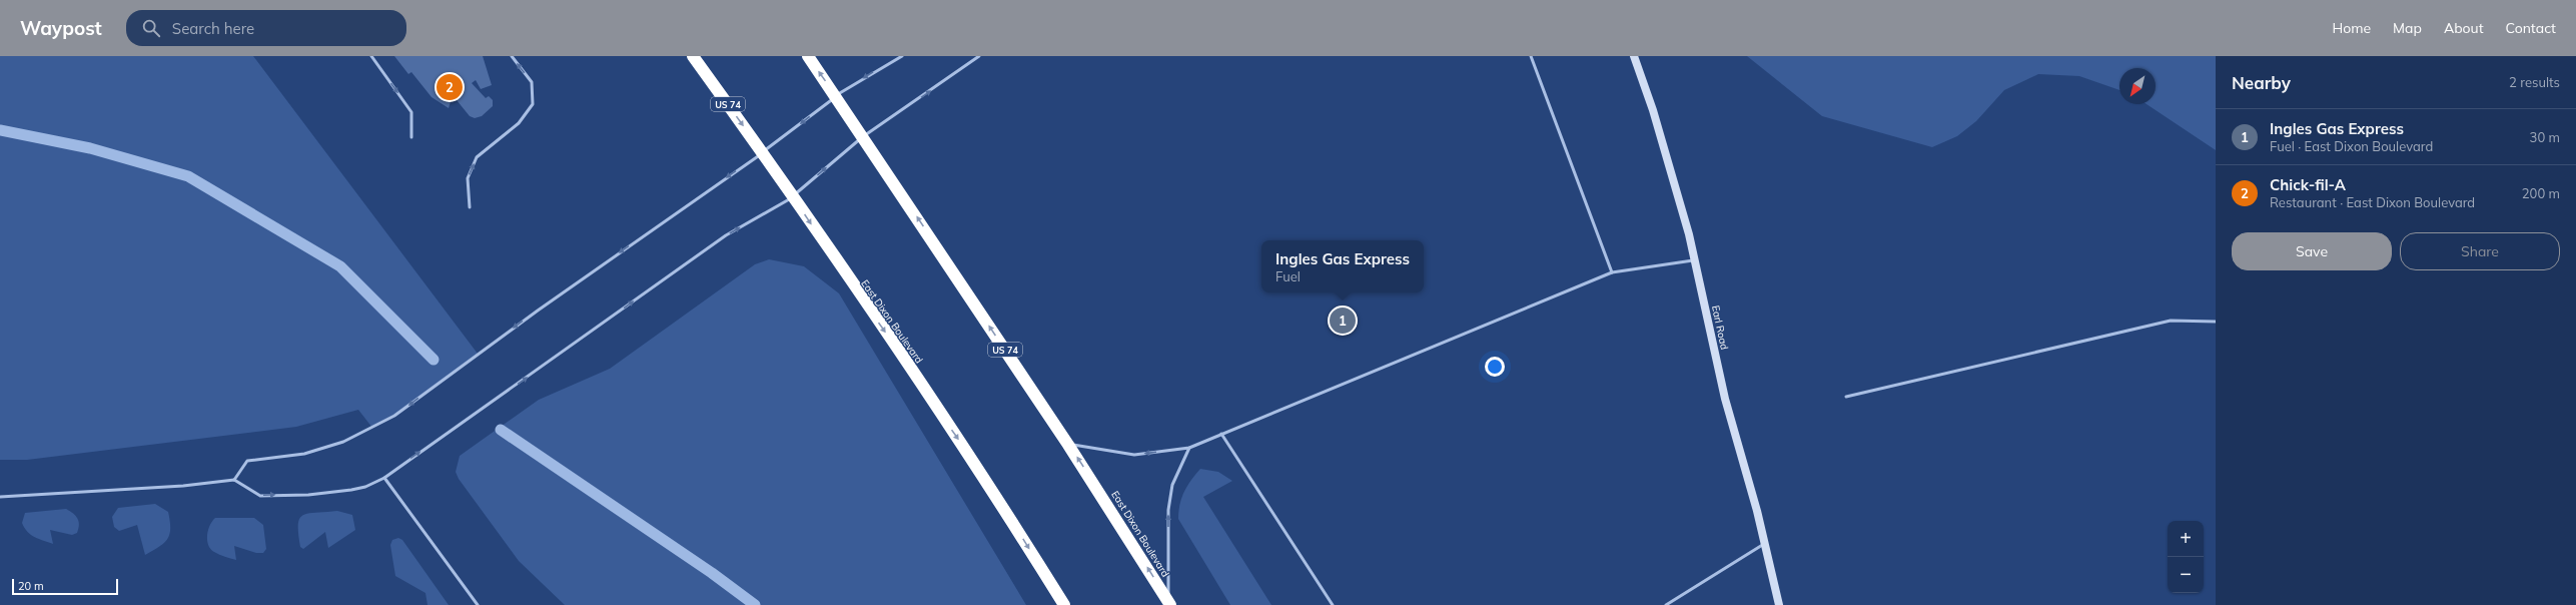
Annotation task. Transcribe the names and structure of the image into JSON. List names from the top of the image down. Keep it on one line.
{"streets":{"highway":["US 74","East Dixon Boulevard"],"main road":["Earl Road"]},"scale_bar":"20 m","north":"bottom left","page":{"header":"Waypost","search":"Search here","nav":["Home","Map","About","Contact"],"heading":["Nearby","2 results"],"pins":["2","1"],"list":[{"mark":"1","name":"Ingles Gas Express","note":"Fuel · East Dixon Boulevard","value":"30 m"},{"mark":"2","name":"Chick-fil-A","note":"Restaurant · East Dixon Boulevard","value":"200 m"}],"buttons":["Save","Share"],"popup":["Ingles Gas Express","Fuel"],"map_buttons":["+","−"],"scale":"20 m"}}
